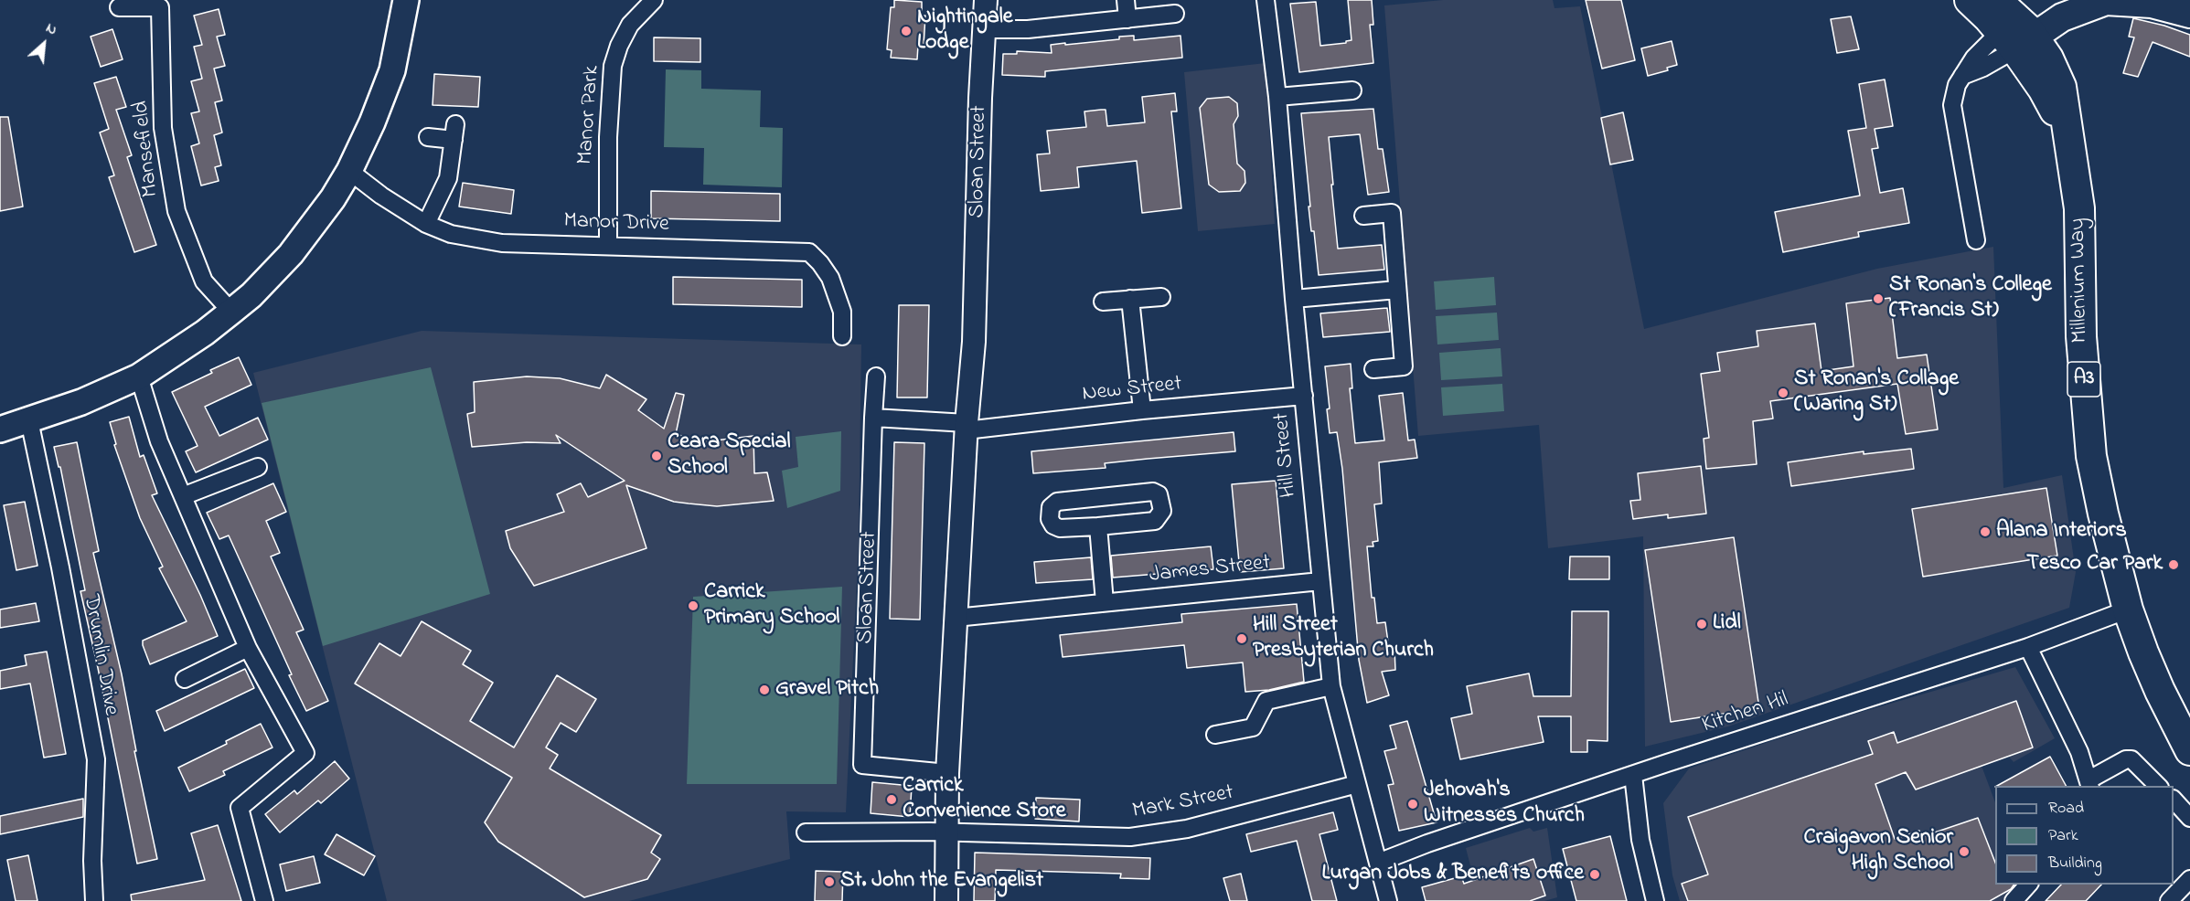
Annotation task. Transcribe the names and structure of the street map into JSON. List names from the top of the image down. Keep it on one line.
{"streets":{"highway":["Millenium Way","A3"],"street":["Manor Park","Mansefield","Sloan Street","Manor Drive","New Street","Hill Street","James Street","Drumlin Drive","Kitchen Hil","Mark Street"]},"crossings":[["Manor Park","Manor Drive"],["Sloan Street","New Street"],["Sloan Street","James Street"],["Sloan Street","Mark Street"],["Millenium Way","A3"],["Millenium Way","Kitchen Hil"],["A3","Kitchen Hil"],["New Street","Hill Street"],["Hill Street","James Street"],["Hill Street","Kitchen Hil"],["Hill Street","Mark Street"]],"places":["Nightingale Lodge","St Ronan's College (Francis St)","St Ronan's Collage (Waring St)","Ceara Special School","Alana Interiors","Tesco Car Park","Carrick Primary School","Lidl","Hill Street Presbyterian Church","Gravel Pitch","Carrick Convenience Store","Jehovah's Witnesses Church","Craigavon Senior High School","Lurgan Jobs & Benefits office","St. John the Evangelist"],"legend":["Road","Park","Building"],"north":"top right"}
